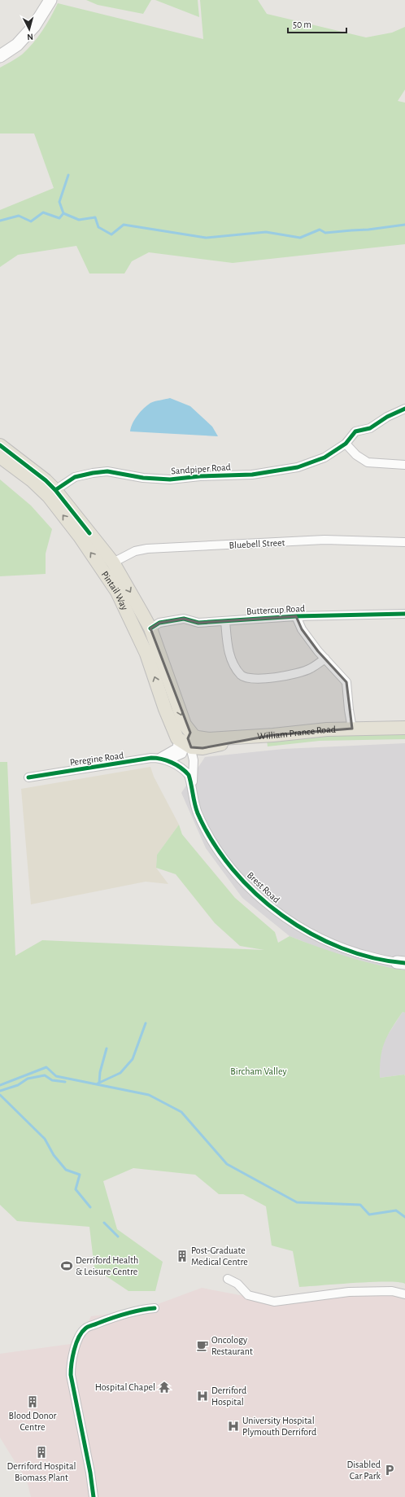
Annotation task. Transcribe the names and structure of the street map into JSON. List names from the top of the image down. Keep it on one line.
{"streets":{"main road":["Pintail Way","William Prance Road"],"street":["Sandpiper Road","Bluebell Street","Buttercup Road","Peregine Road","Brest Road"]},"crossings":[["Sandpiper Road","Pintail Way"],["Bluebell Street","Pintail Way"],["Pintail Way","Buttercup Road"],["Pintail Way","William Prance Road"],["Peregine Road","Brest Road"]],"parks":["Bircham Valley"],"places":{"building":["Post-Graduate Medical Centre","Blood Donor Centre","Derriford Hospital Biomass Plant"],"sports":["Derriford Health & Leisure Centre"],"cafe":["Oncology Restaurant"],"temple":["Hospital Chapel"],"hospital":["Derriford Hospital","University Hospital Plymouth Derriford"],"parking":["Disabled Car Park"]},"scale_bar":"50 m","north":"bottom"}
